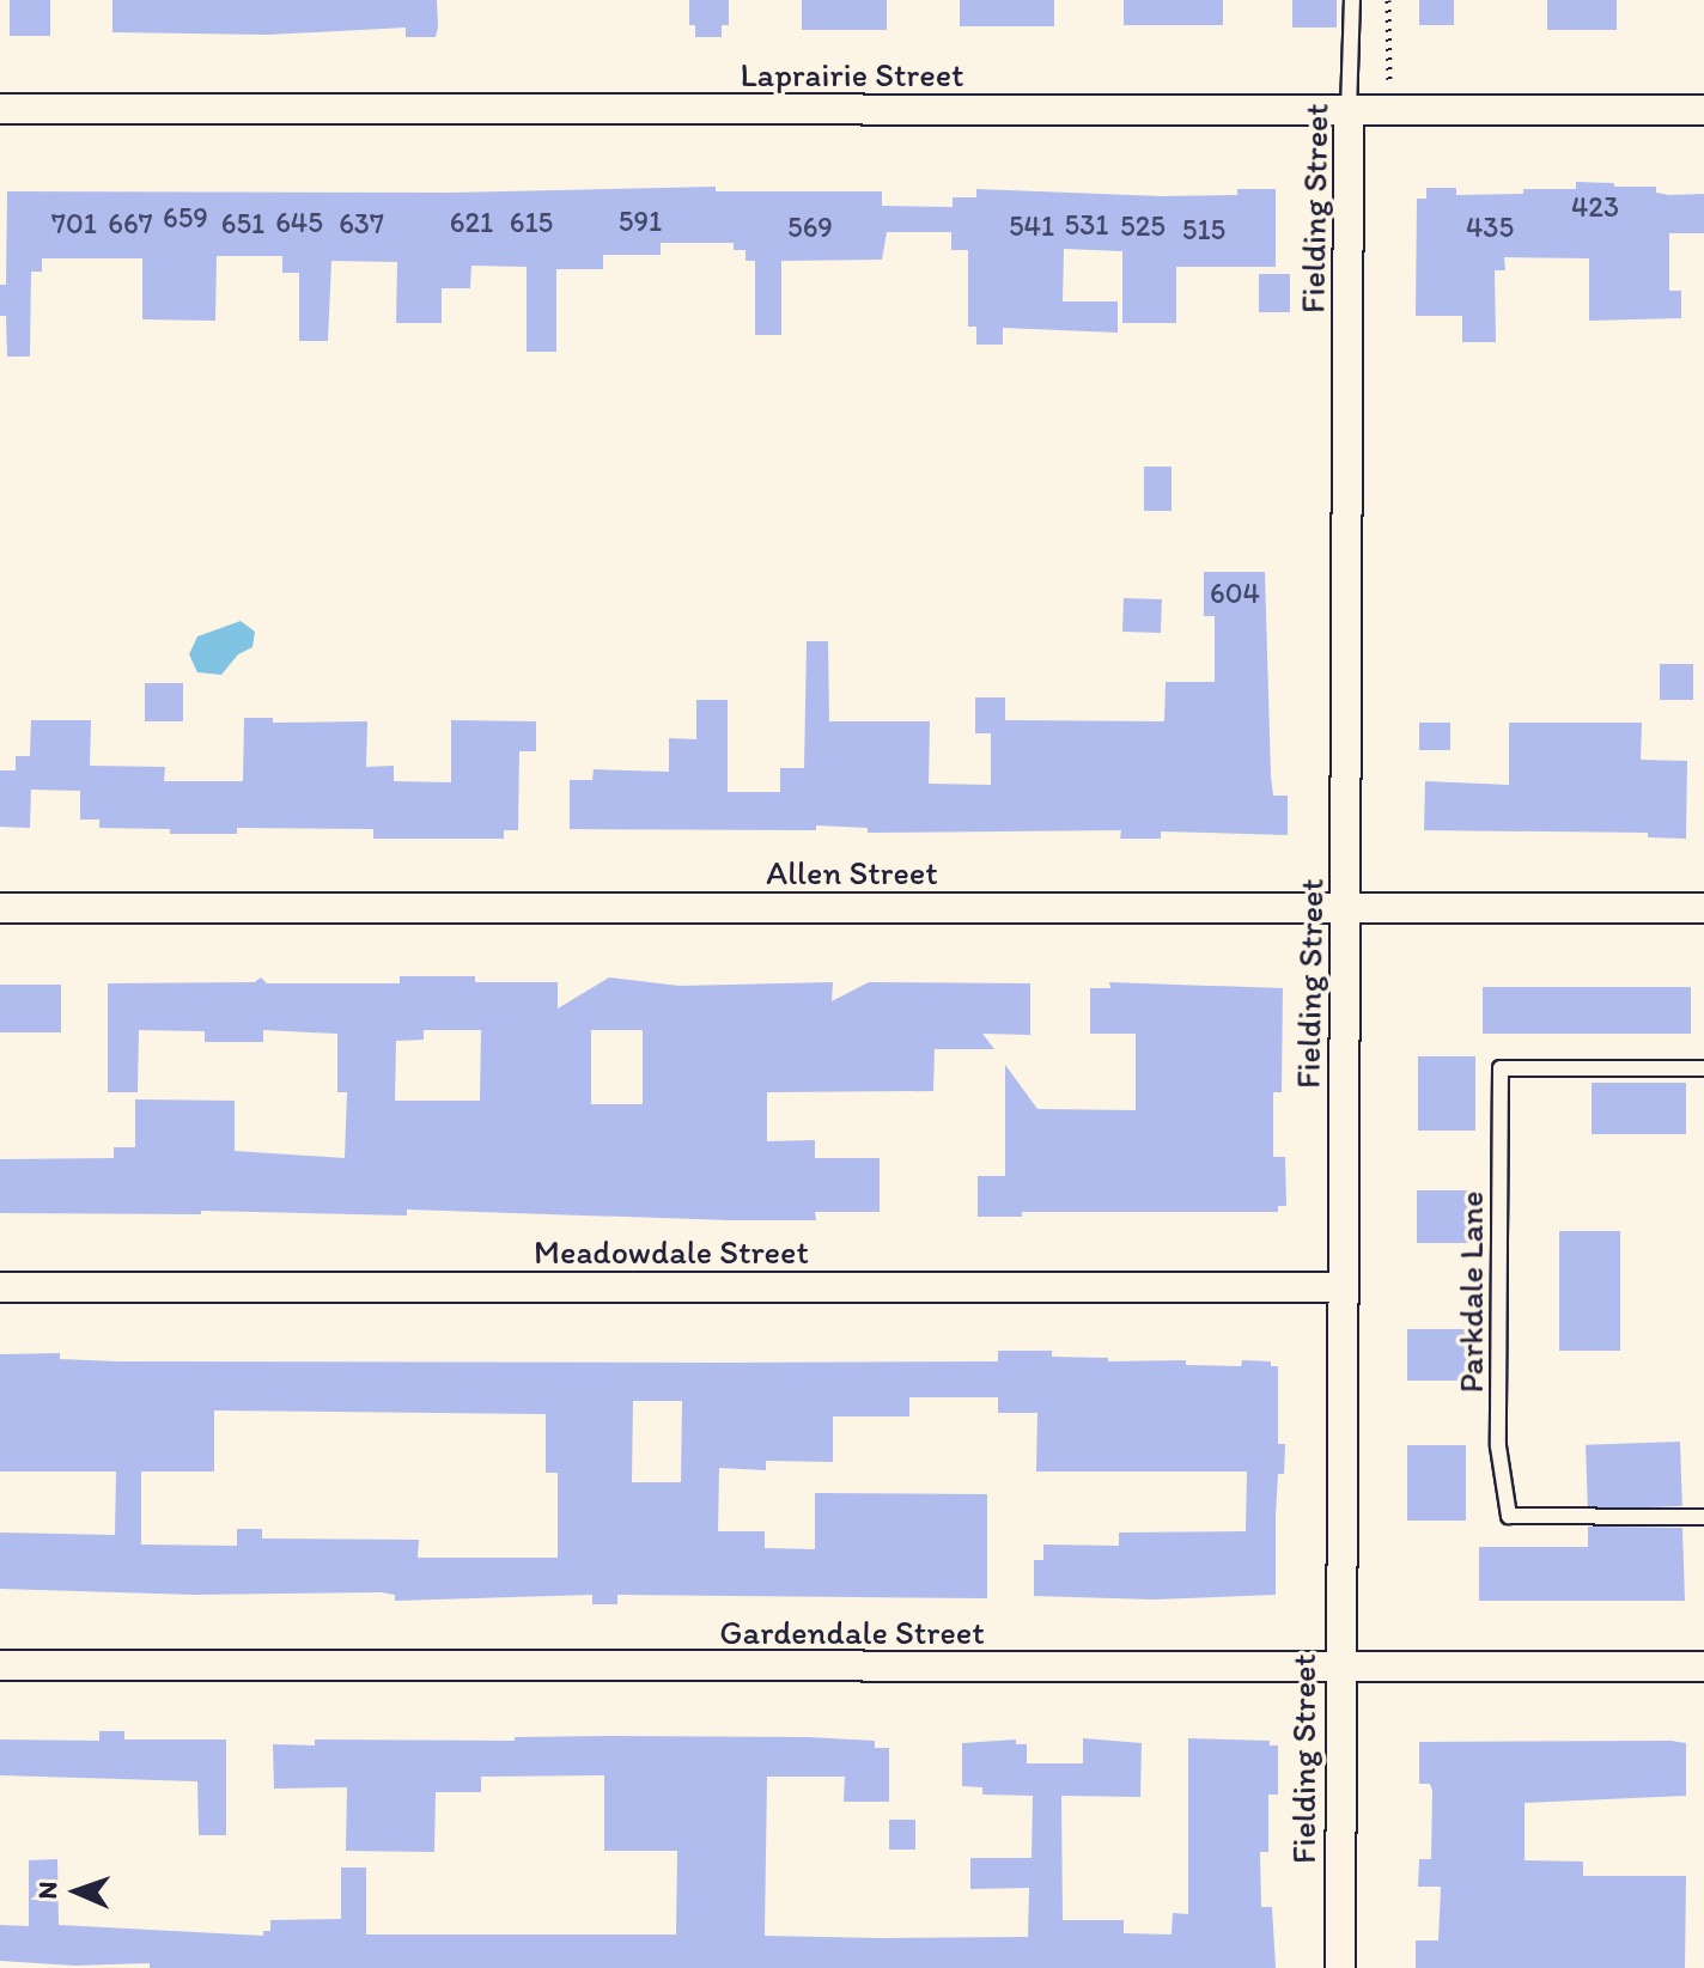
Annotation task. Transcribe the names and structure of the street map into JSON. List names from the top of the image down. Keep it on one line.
{"streets":{"street":["Laprairie Street","Fielding Street","Allen Street","Meadowdale Street","Gardendale Street"],"lane":["Parkdale Lane"]},"crossings":[["Laprairie Street","Fielding Street"],["Fielding Street","Allen Street"],["Fielding Street","Meadowdale Street"],["Fielding Street","Gardendale Street"]],"house_numbers":["423","659","591","645","621","615","701","667","651","637","531","541","525","569","435","515","604"],"north":"left"}
